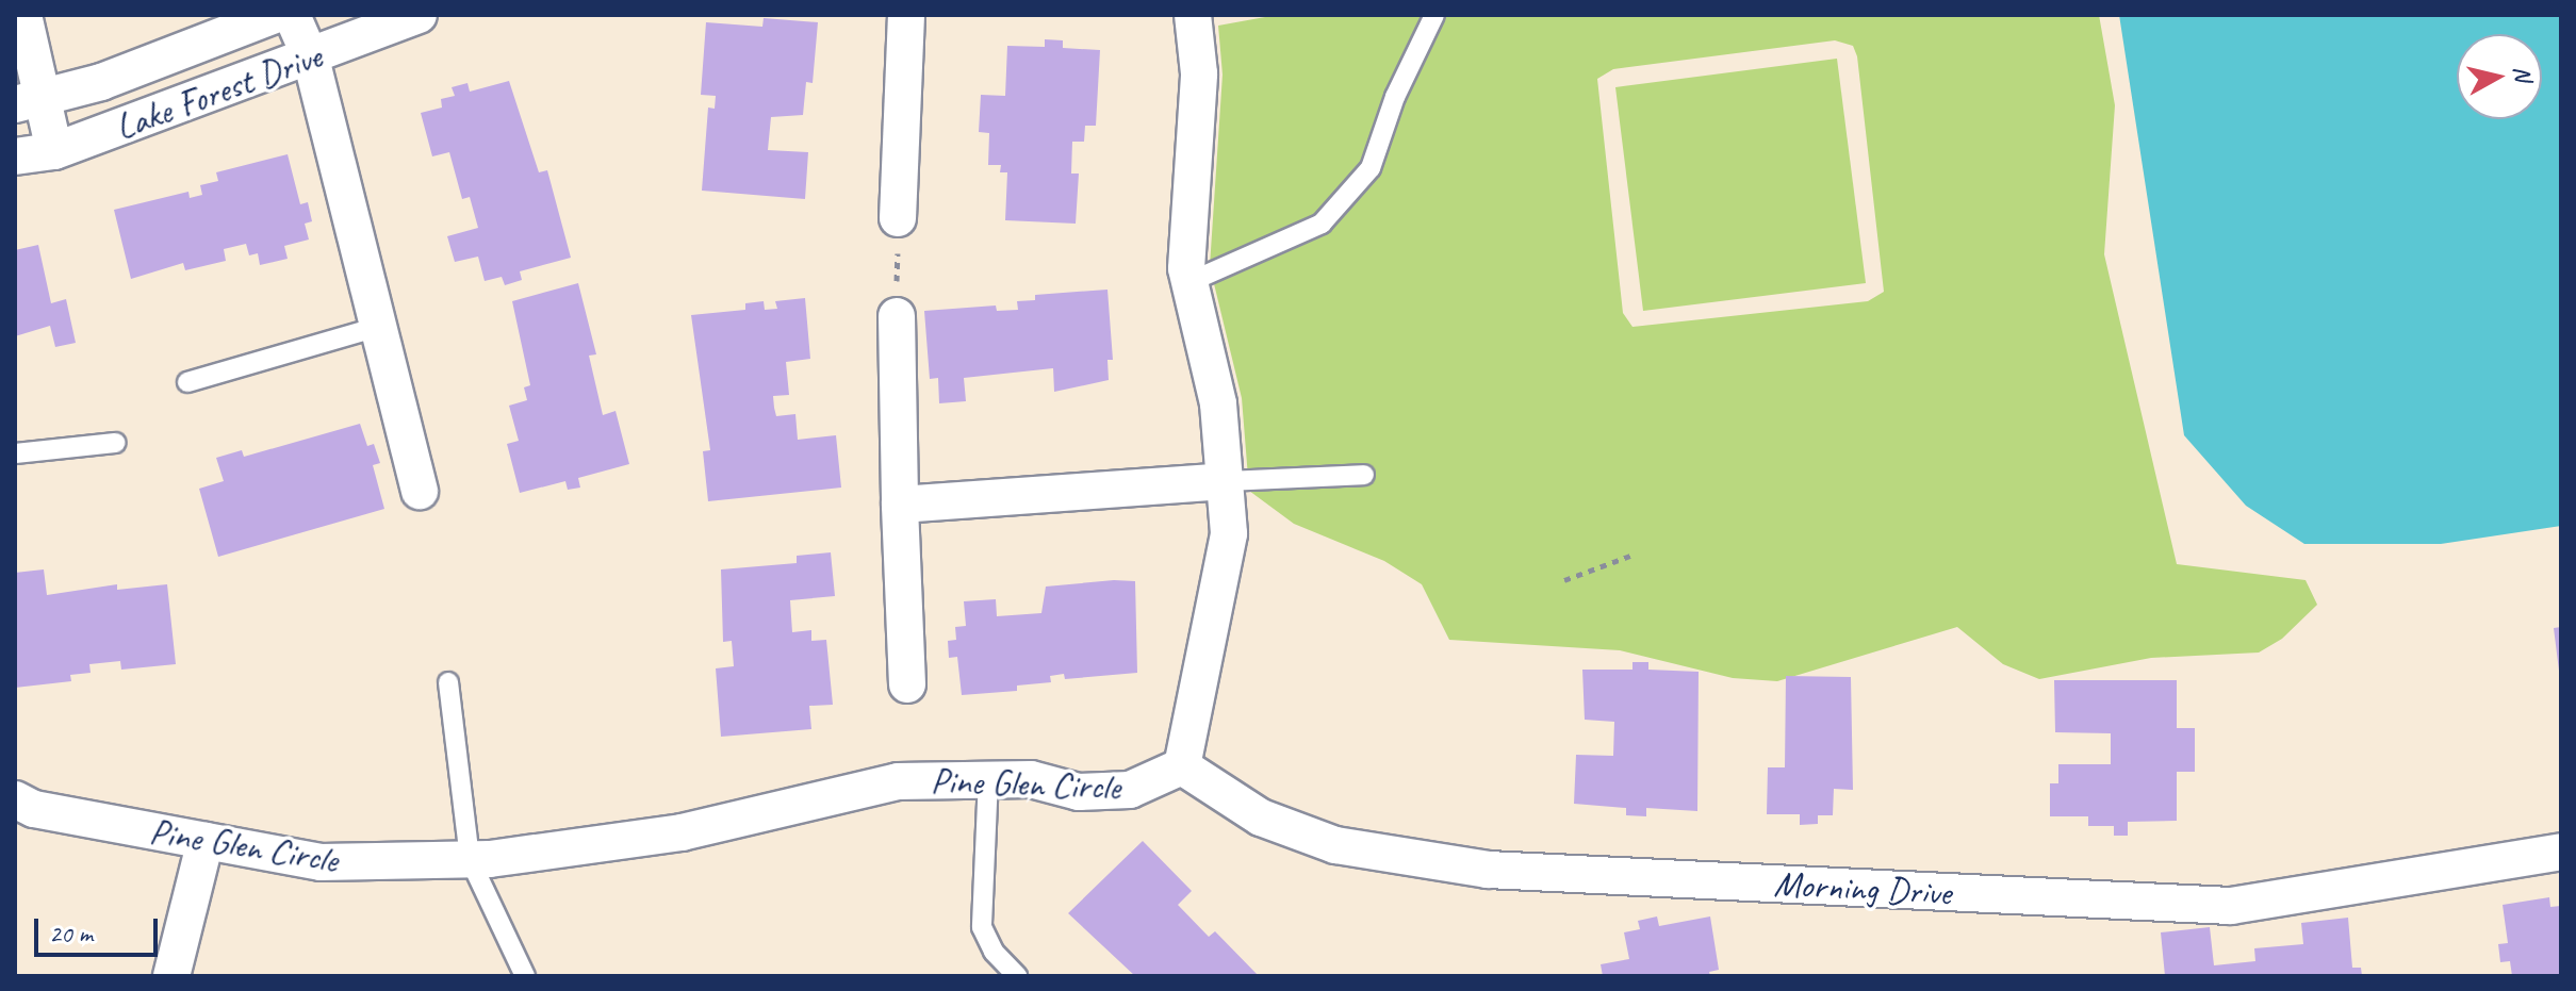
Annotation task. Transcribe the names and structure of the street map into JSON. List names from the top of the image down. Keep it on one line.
{"streets":{"street":["Lake Forest Drive","Pine Glen Circle","Morning Drive"]},"crossings":[["Pine Glen Circle","Morning Drive"]],"scale_bar":"20 m","north":"right"}
